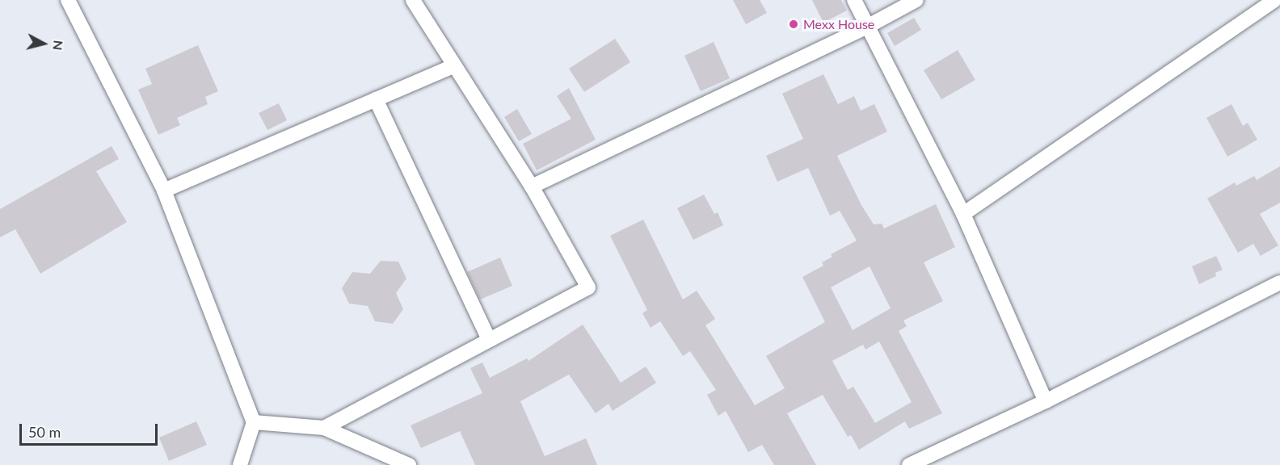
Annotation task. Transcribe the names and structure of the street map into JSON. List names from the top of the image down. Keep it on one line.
{"places":["Mexx House"],"scale_bar":"50 m","north":"right"}
